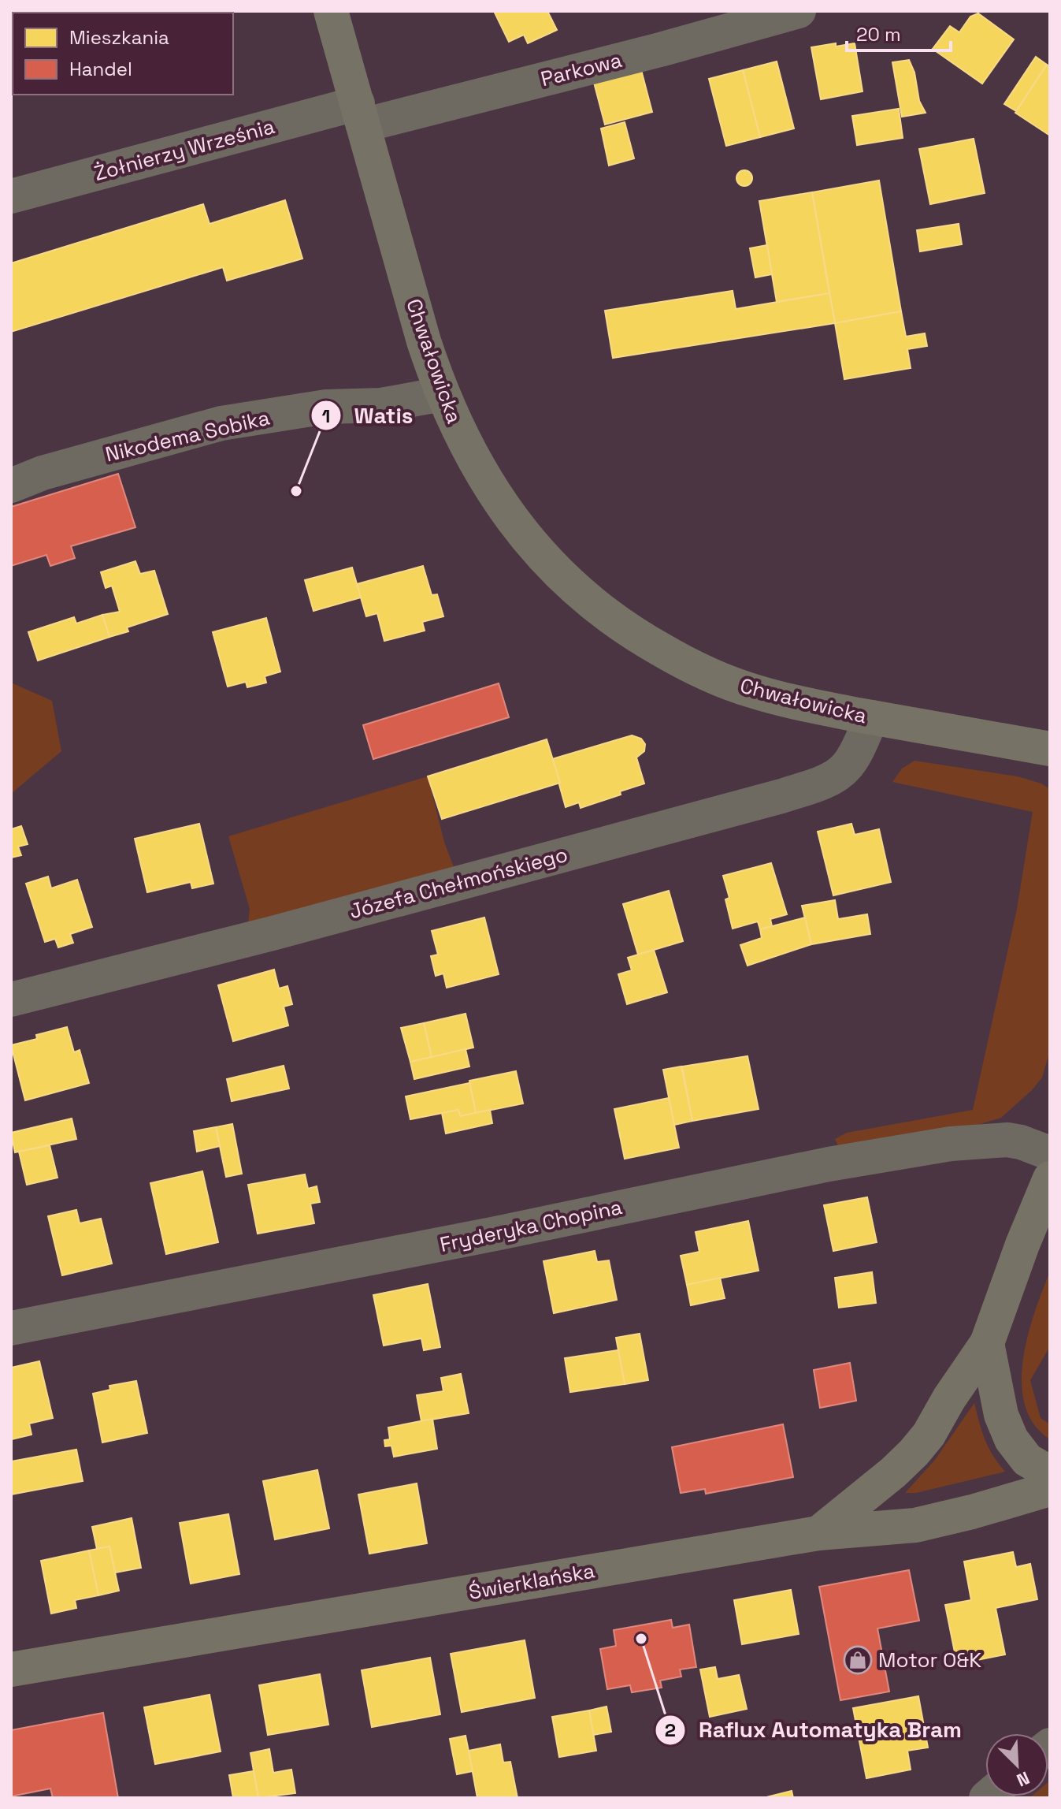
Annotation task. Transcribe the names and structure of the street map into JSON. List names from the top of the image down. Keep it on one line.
{"streets":{"main road":["Chwałowicka","Świerklańska"],"street":["Parkowa","Żołnierzy Września","Nikodema Sobika","Józefa Chełmońskiego","Fryderyka Chopina"]},"crossings":[["Parkowa","Żołnierzy Września"],["Parkowa","Chwałowicka"],["Żołnierzy Września","Chwałowicka"],["Chwałowicka","Nikodema Sobika"],["Chwałowicka","Józefa Chełmońskiego"]],"places":{"other":["Watis","Raflux Automatyka Bram"],"shop":["Motor O&K"]},"legend":["Mieszkania","Handel"],"scale_bar":"20 m","north":"bottom right"}
